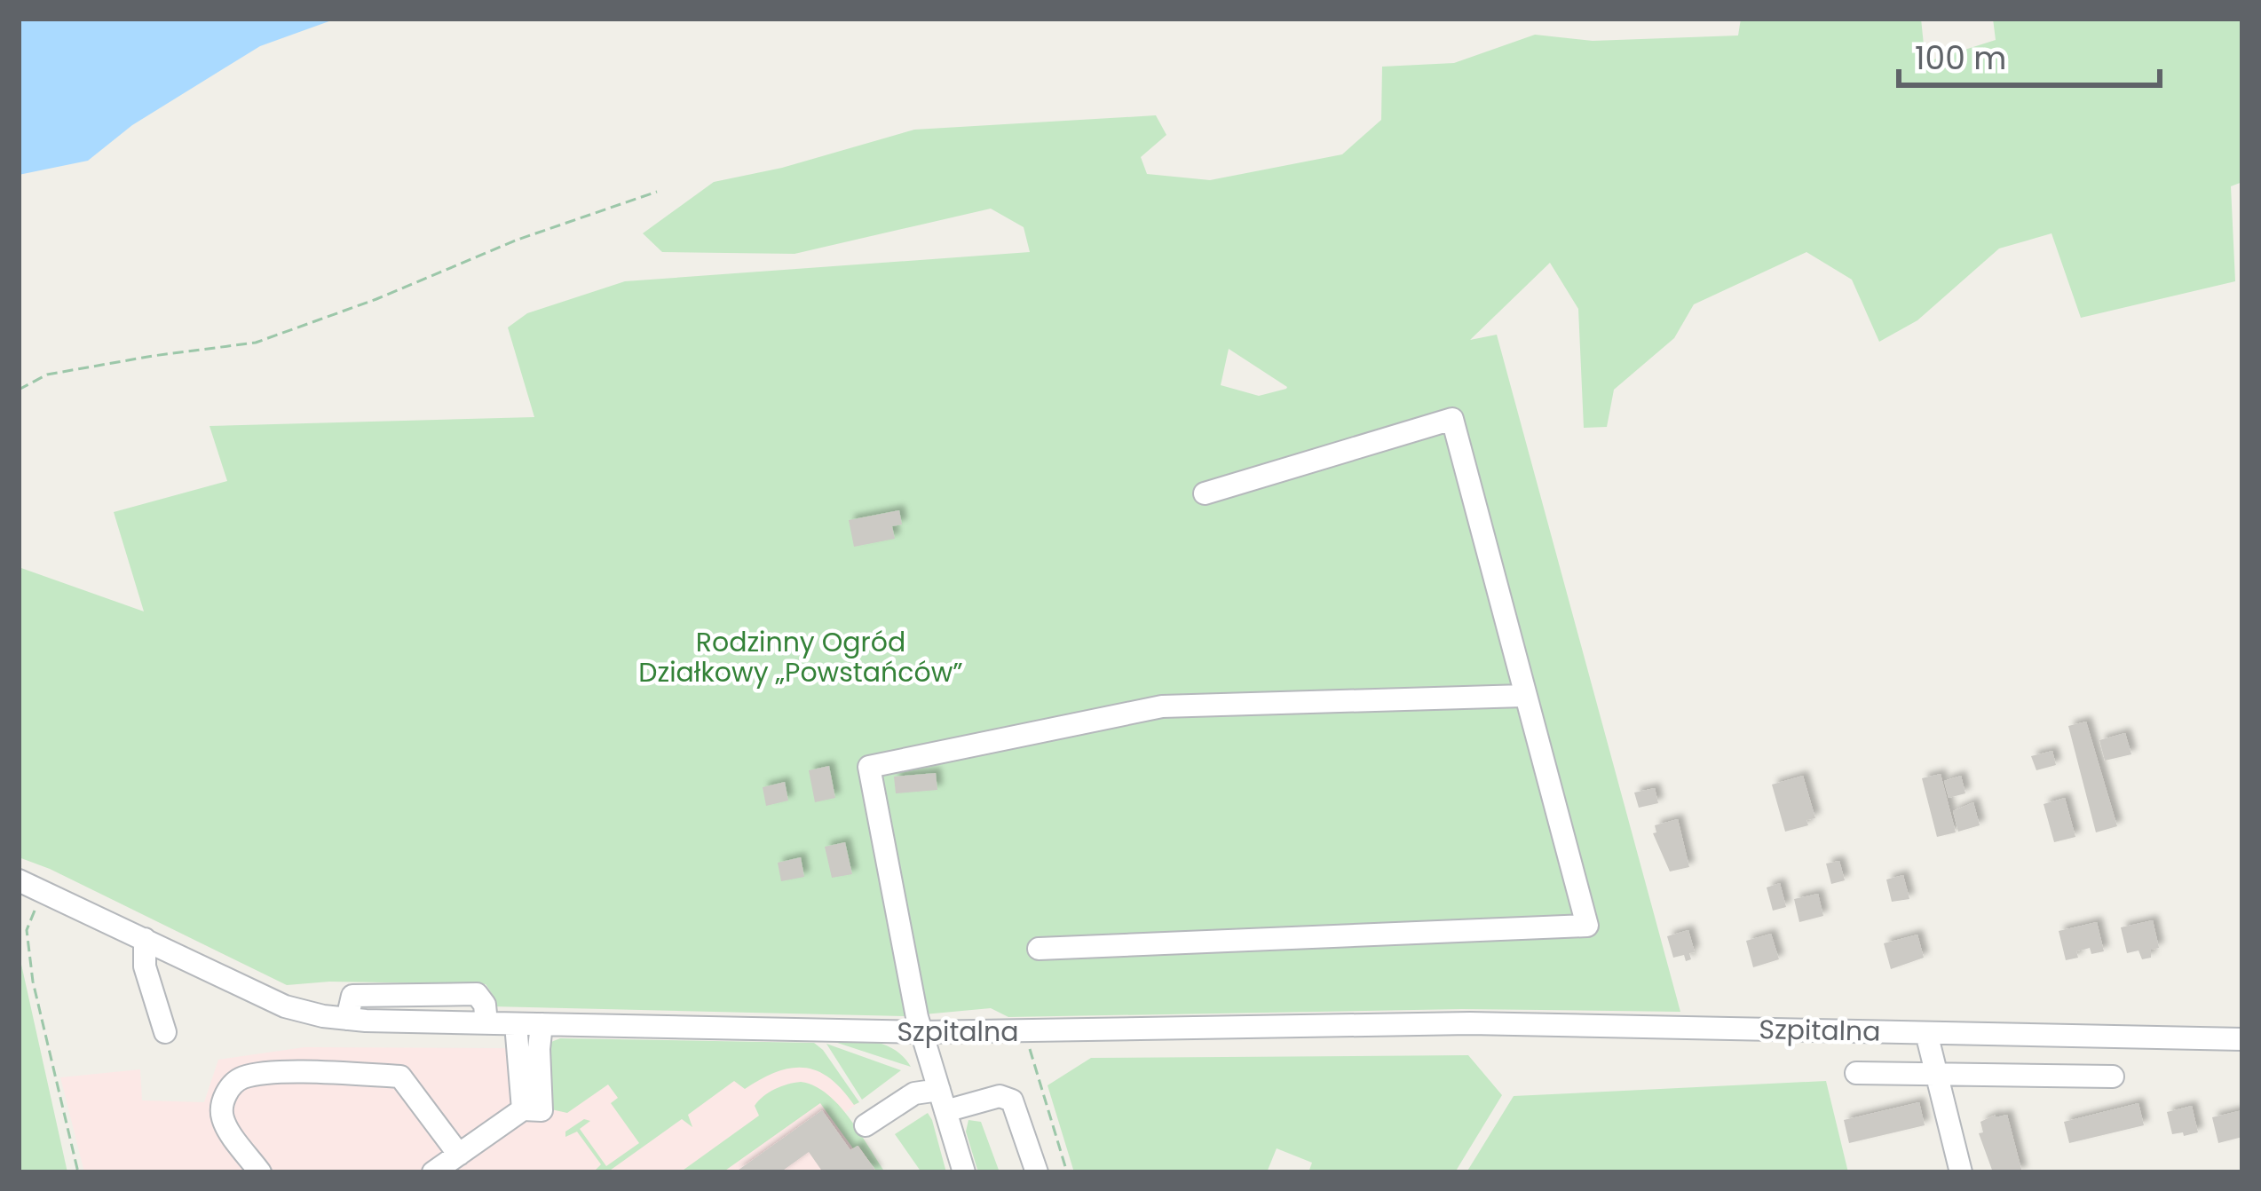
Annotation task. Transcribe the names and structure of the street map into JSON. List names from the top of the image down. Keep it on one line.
{"streets":{"street":["Szpitalna"]},"parks":["Rodzinny Ogród Działkowy „Powstańców”"],"scale_bar":"100 m"}
